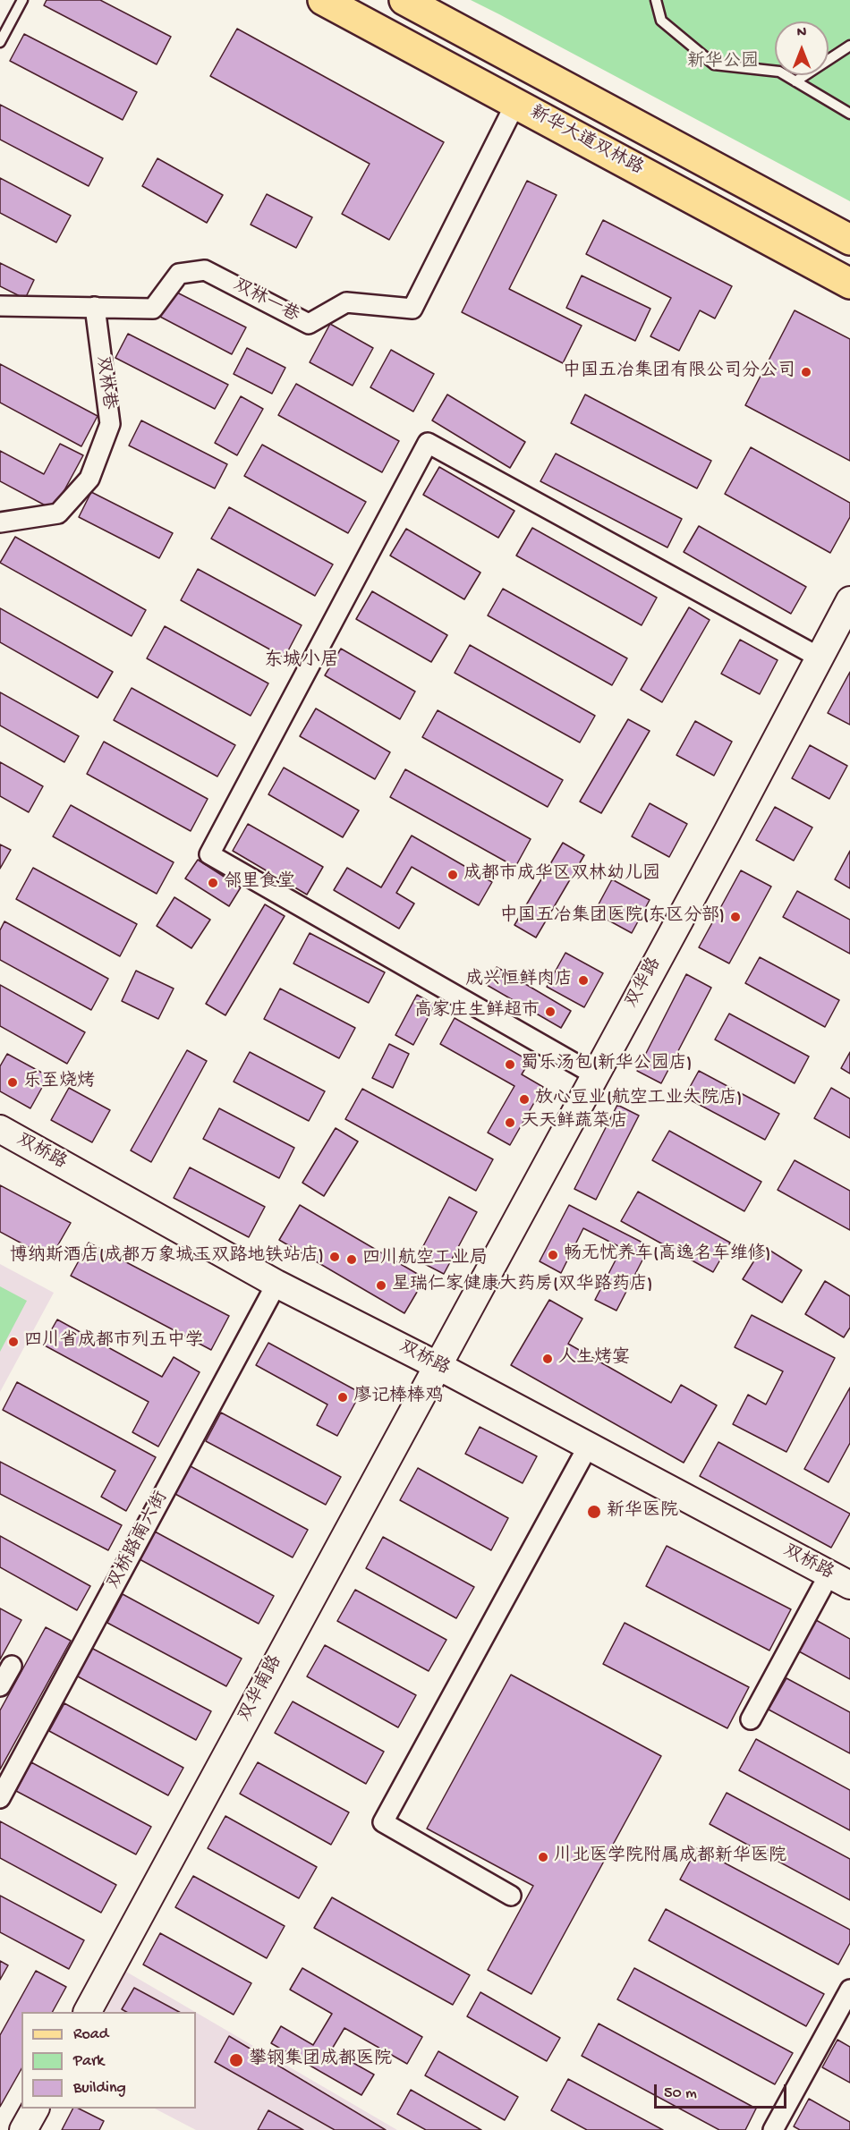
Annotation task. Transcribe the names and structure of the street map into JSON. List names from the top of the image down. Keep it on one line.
{"streets":{"main road":["新华大道双林路","双华路","双桥路","双华南路"],"street":["双林一巷","双林巷","双桥路南六街"]},"crossings":[["新华大道双林路","双林一巷"],["双林一巷","双林巷"],["双华路","双桥路"],["双华路","双华南路"],["双桥路","双桥路南六街"],["双桥路","双华南路"]],"districts":["东城小居"],"parks":["新华公园"],"places":["中国五冶集团有限公司分公司","成都市成华区双林幼儿园","邻里食堂","中国五冶集团医院(东区分部)","成兴恒鲜肉店","高家庄生鲜超市","蜀乐汤包(新华公园店)","乐至烧烤","放心豆业(航空工业大院店)","天天鲜蔬菜店","畅无忧养车(高逸名车维修)","博纳斯酒店(成都万象城玉双路地铁站店)","四川航空工业局","星瑞仁家健康大药房(双华路药店)","四川省成都市列五中学","人生烤宴","廖记棒棒鸡","新华医院","川北医学院附属成都新华医院","攀钢集团成都医院"],"legend":["Road","Park","Building"],"scale_bar":"50 m","north":"top"}
